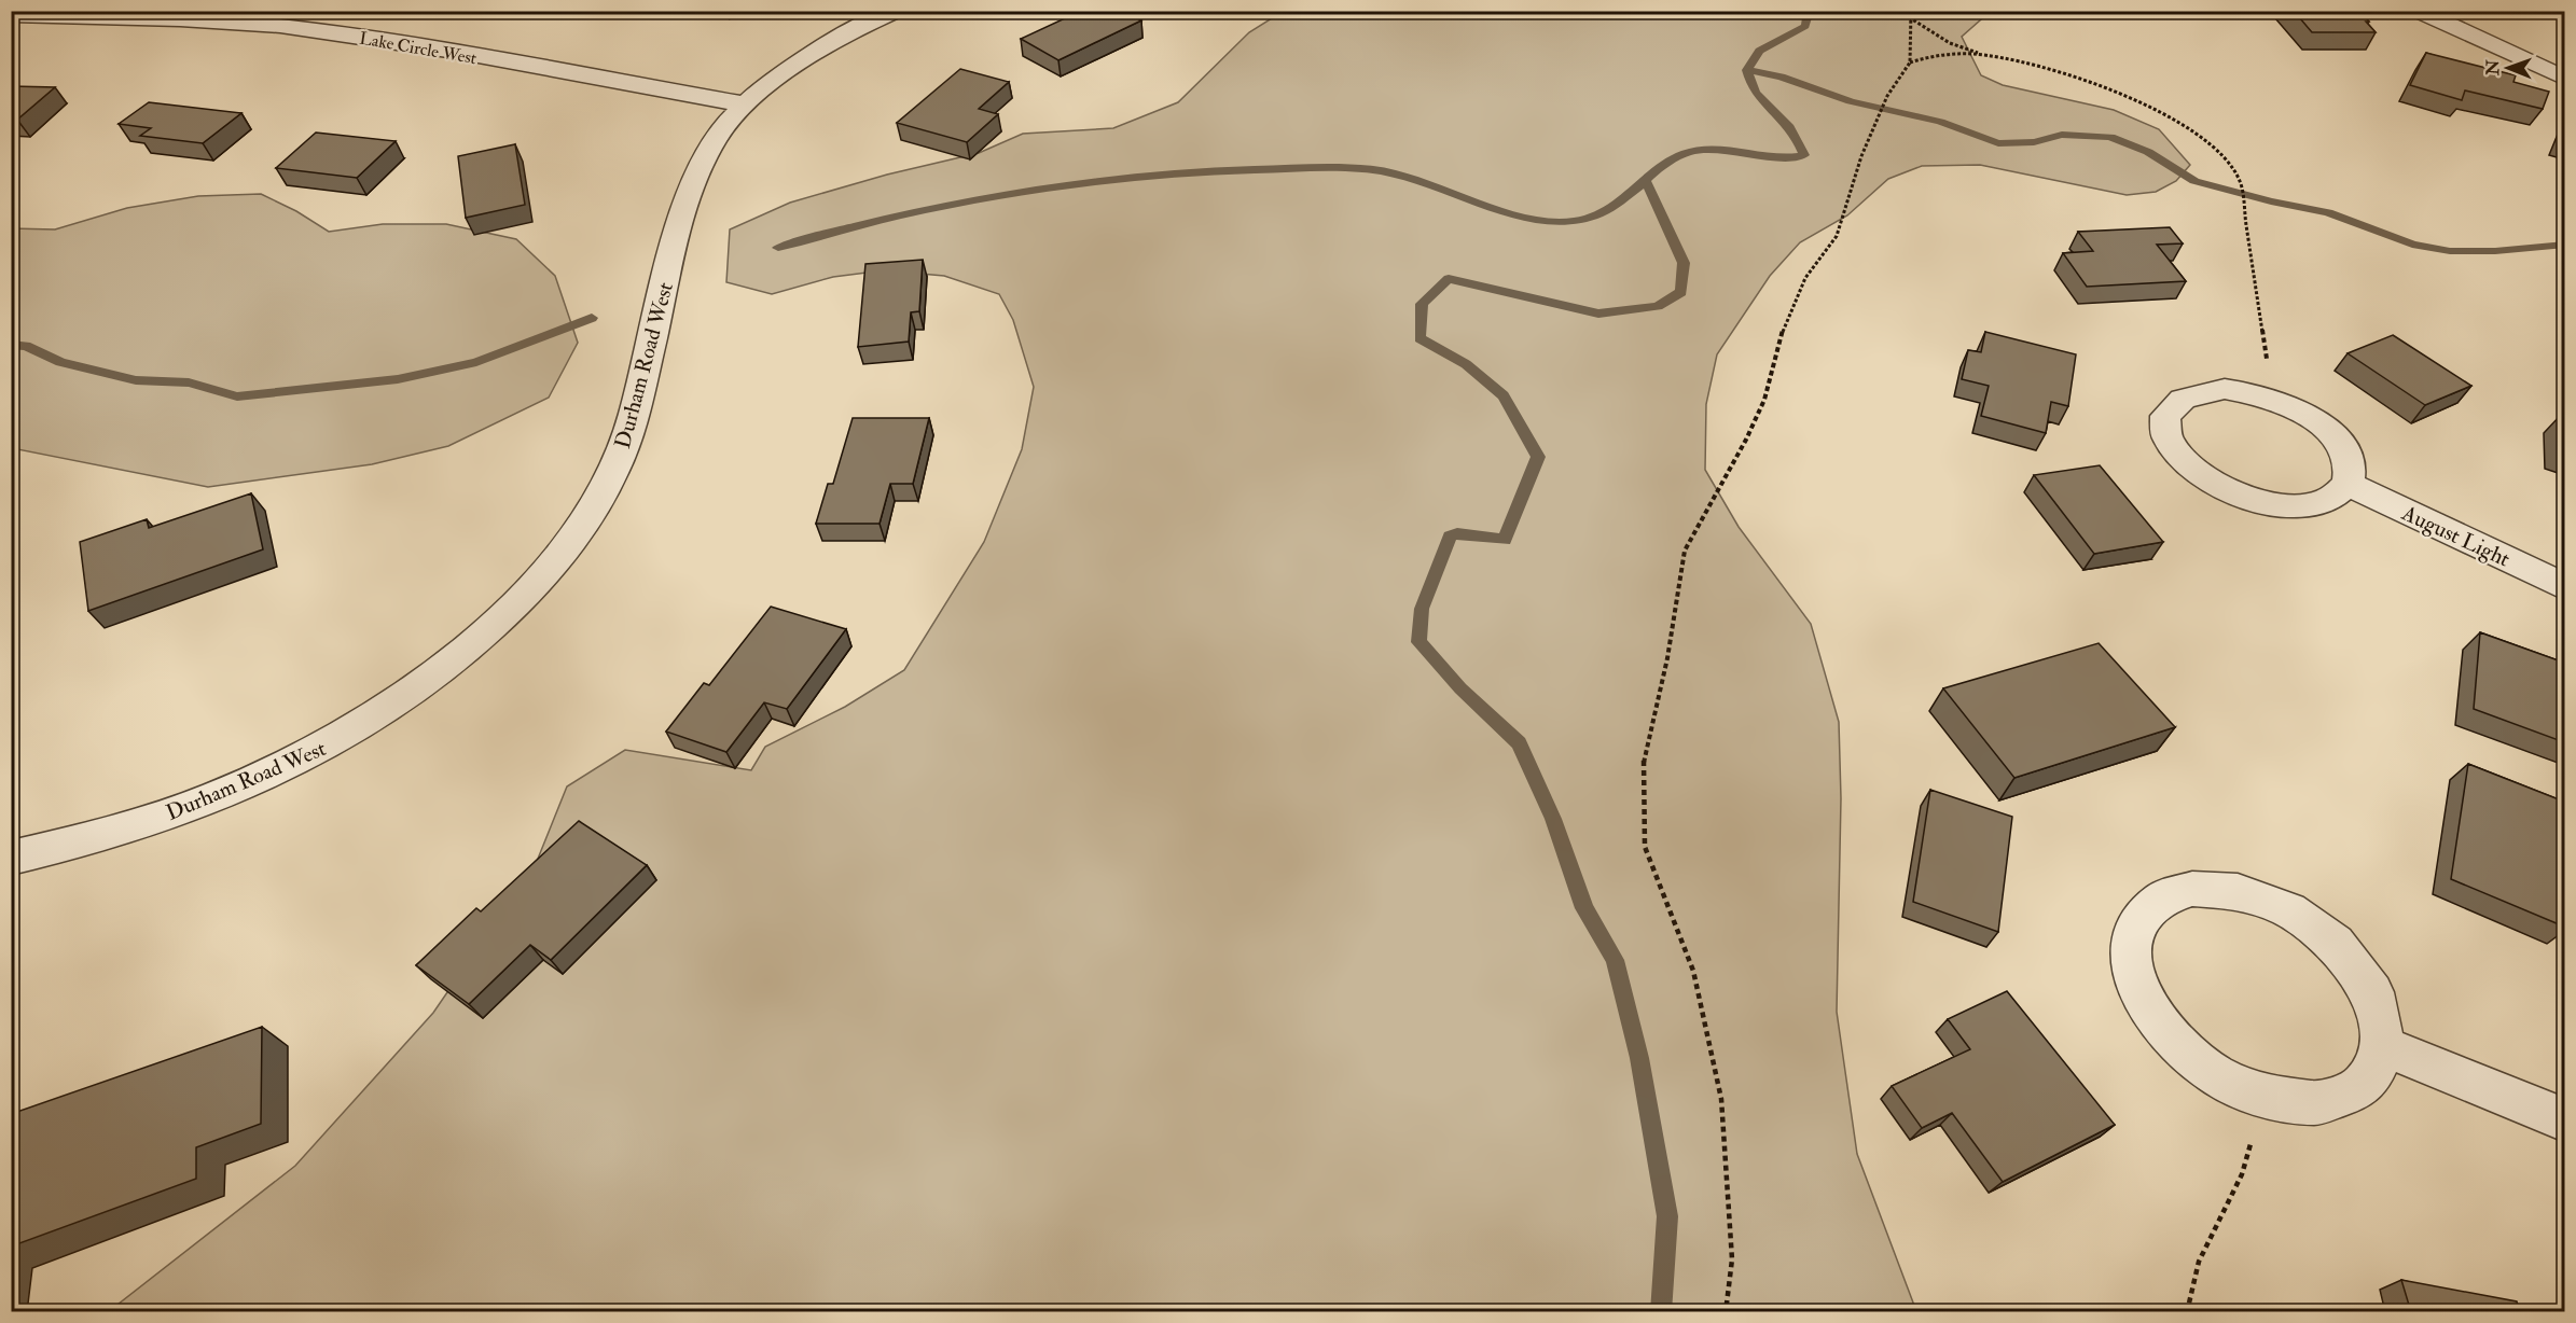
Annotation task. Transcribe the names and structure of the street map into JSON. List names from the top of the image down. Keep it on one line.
{"streets":{"street":["Lake Circle West","Durham Road West","August Light"]},"crossings":[["Lake Circle West","Durham Road West"]],"north":"left"}
